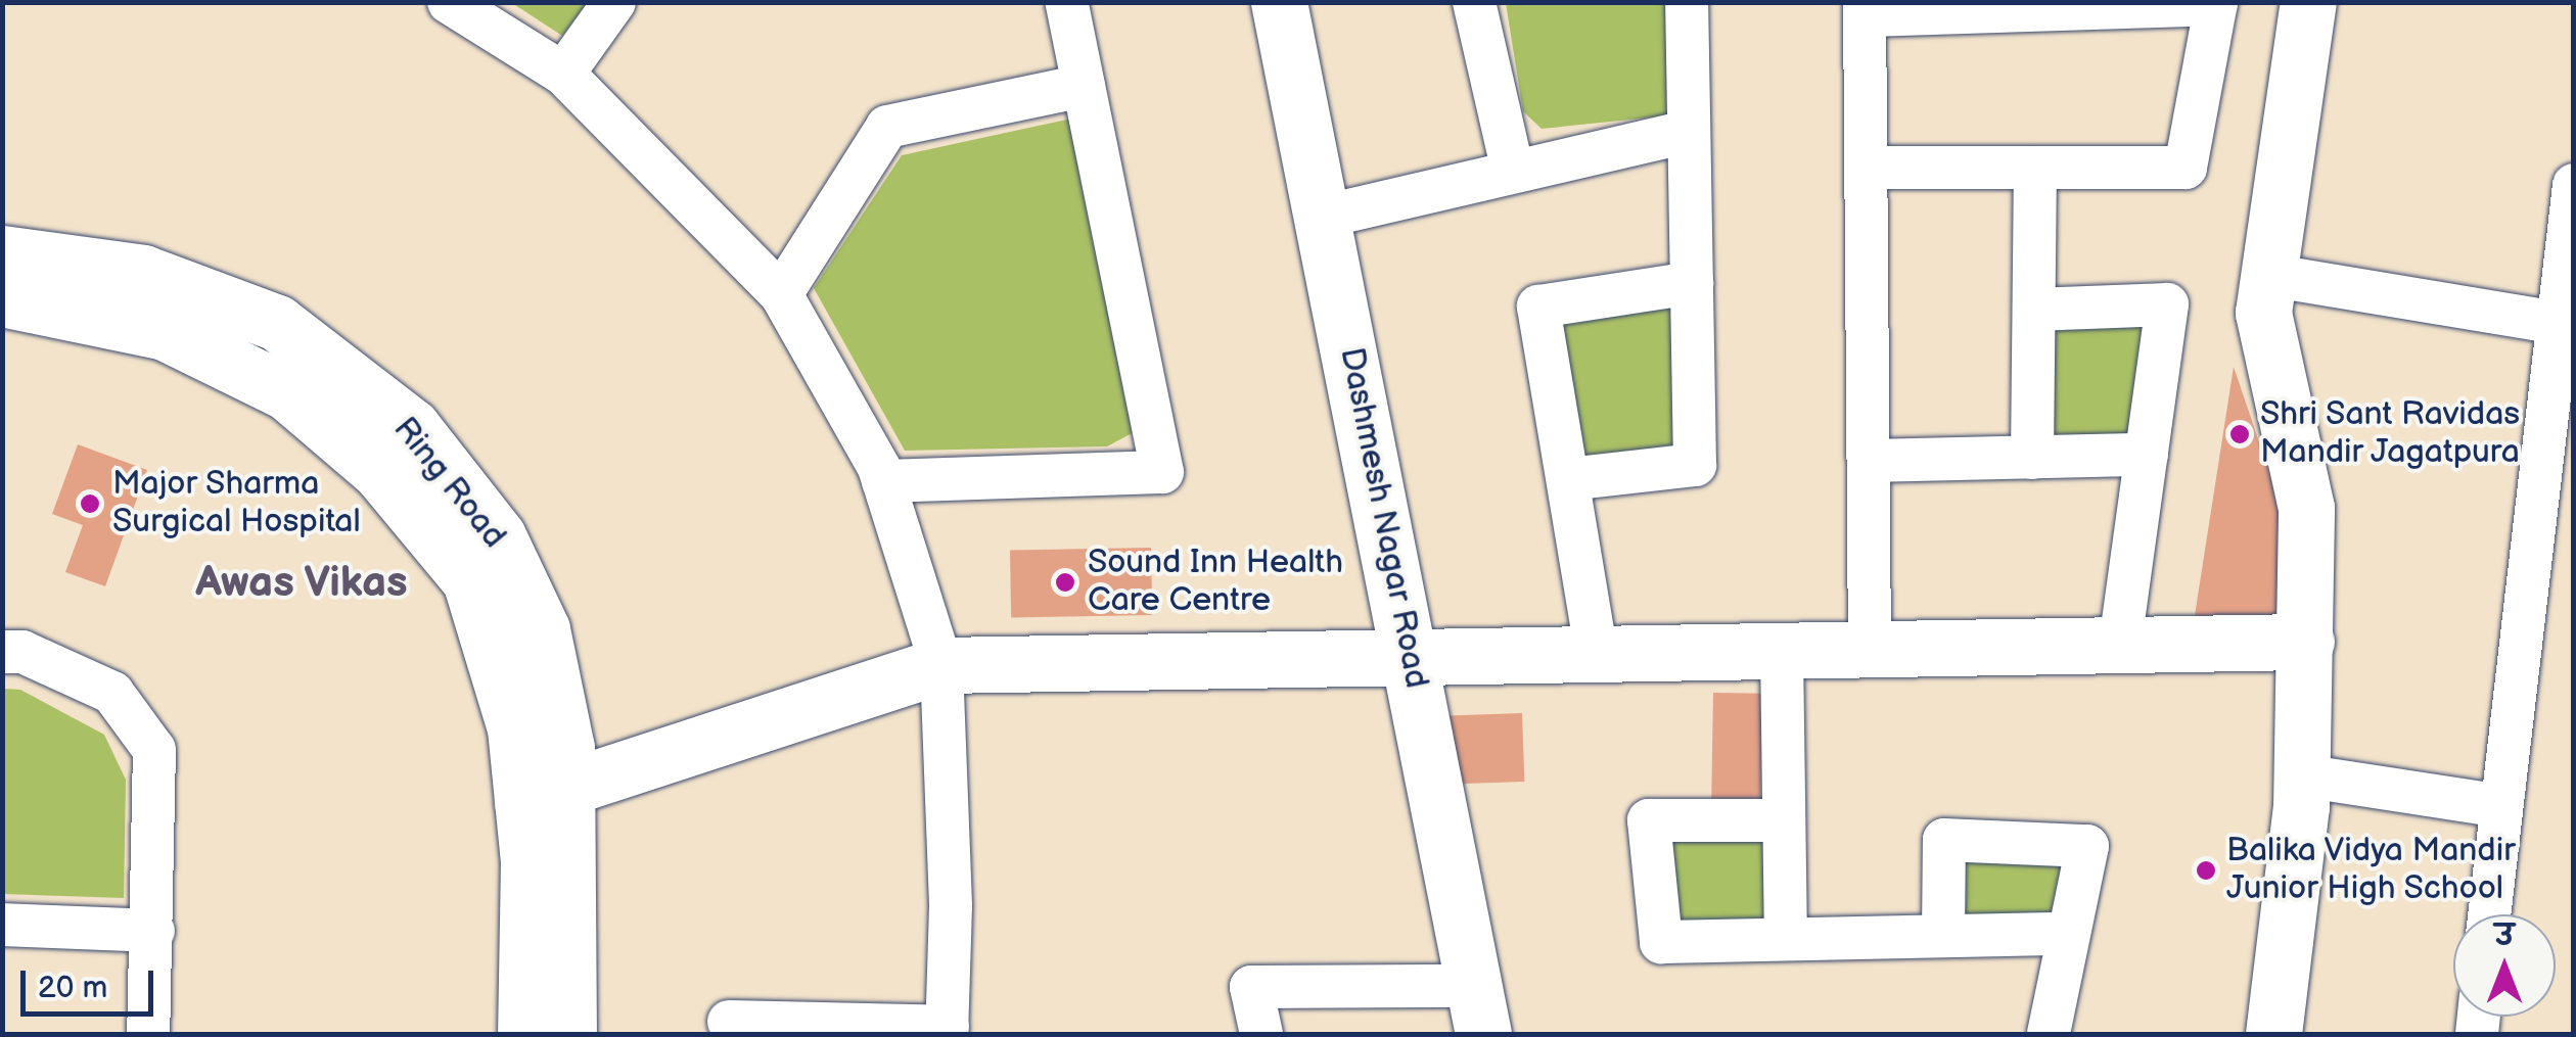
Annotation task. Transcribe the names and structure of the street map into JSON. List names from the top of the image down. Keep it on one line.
{"streets":{"street":["Ring Road","Dashmesh Nagar Road"]},"districts":["Awas Vikas"],"places":["Shri Sant Ravidas Mandir Jagatpura","Major Sharma Surgical Hospital","Sound Inn Health Care Centre","Balika Vidya Mandir Junior High School"],"scale_bar":"20 m","north":"top"}
